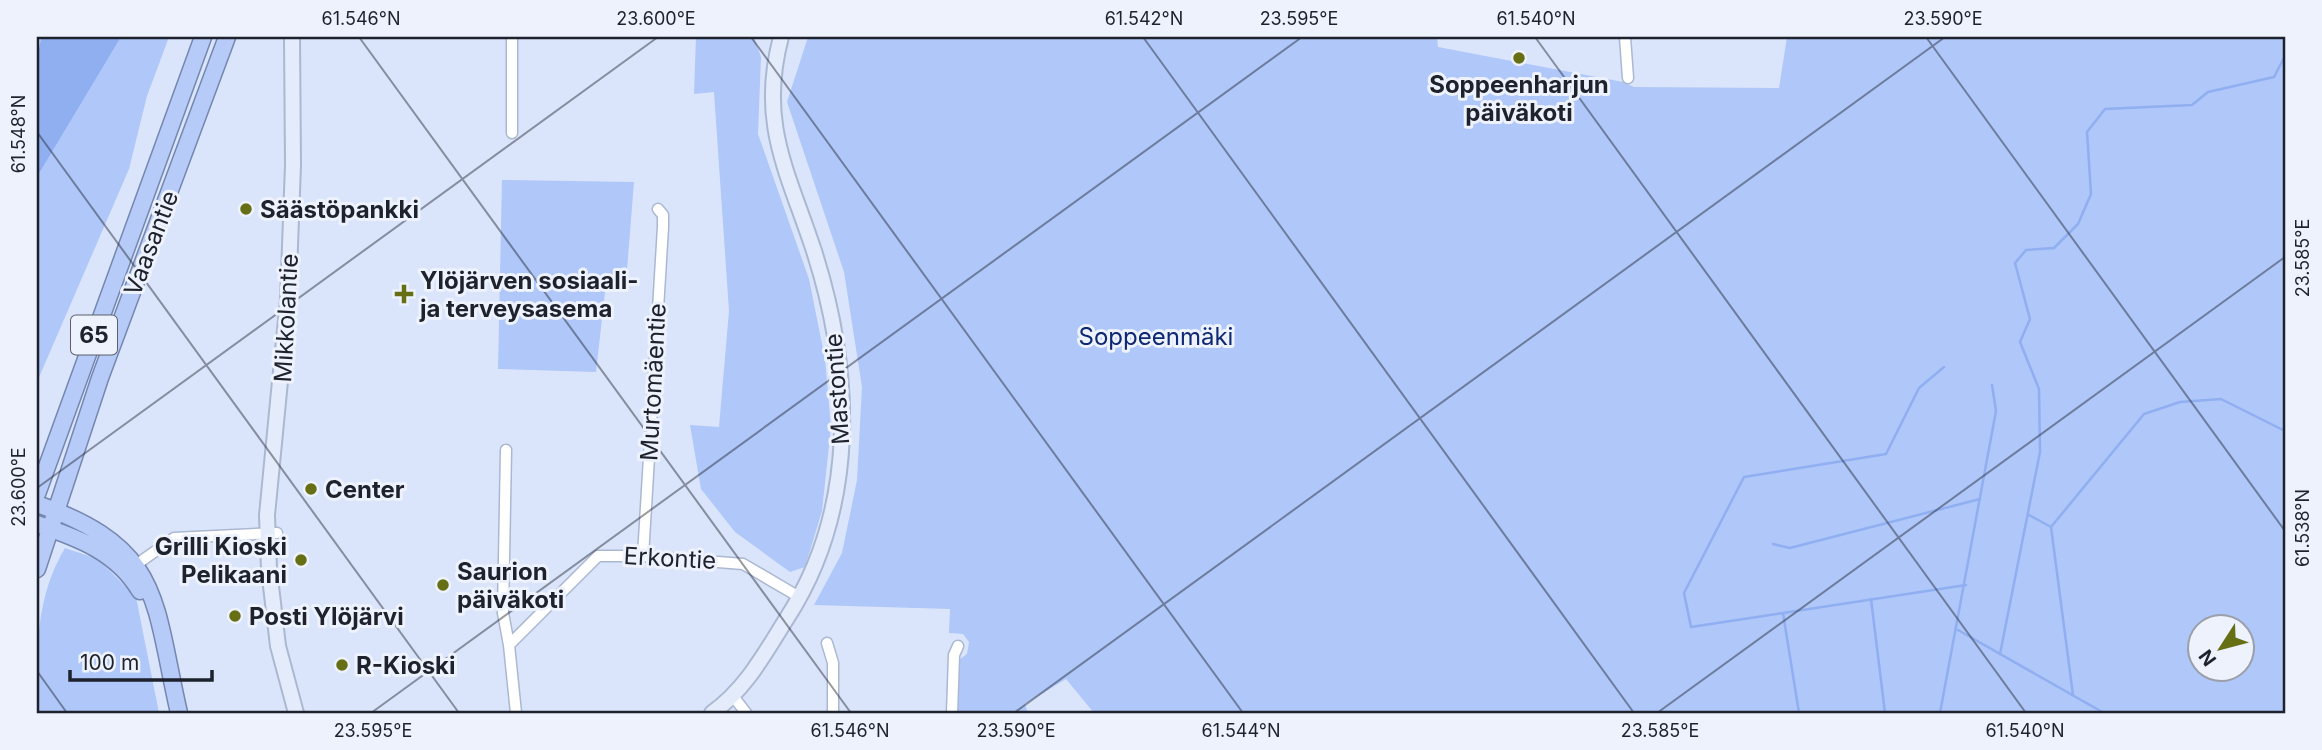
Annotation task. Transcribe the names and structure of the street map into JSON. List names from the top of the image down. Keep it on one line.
{"streets":{"highway":["Vaasantie","65"],"main road":["Mikkolantie","Mastontie"],"street":["Murtomäentie","Erkontie"]},"crossings":[["Murtomäentie","Erkontie"],["Mastontie","Erkontie"]],"parks":["Soppeenmäki"],"places":{"other":["Soppeenharjun päiväkoti","Säästöpankki","Center","Grilli Kioski Pelikaani","Saurion päiväkoti","Posti Ylöjärvi","R-Kioski"],"health":["Ylöjärven sosiaali- ja terveysasema"]},"scale_bar":"100 m","north":"bottom left","coordinates":["61.546°N","23.600°E","61.542°N","23.595°E","61.540°N","23.590°E","61.548°N","23.585°E","61.538°N","61.544°N"]}
